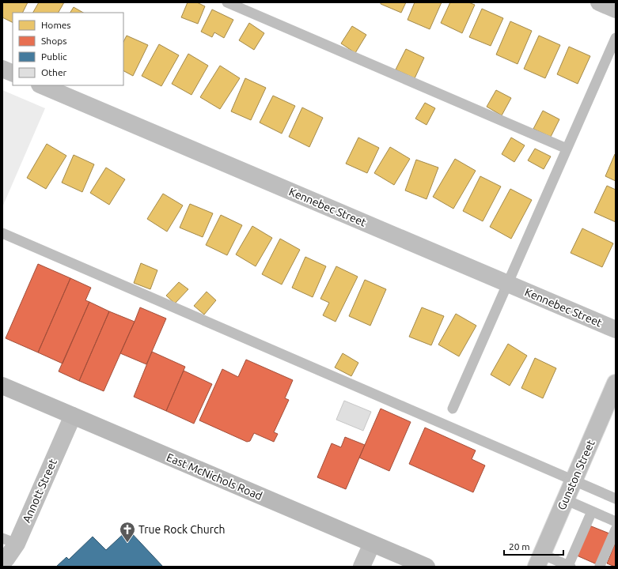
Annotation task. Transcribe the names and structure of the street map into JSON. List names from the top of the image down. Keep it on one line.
{"streets":{"street":["Kennebec Street","Gunston Street","East McNichols Road","Annott Street"]},"crossings":[["East McNichols Road","Annott Street"]],"places":{"church":["True Rock Church"]},"legend":["Homes","Shops","Public","Other"],"scale_bar":"20 m"}
